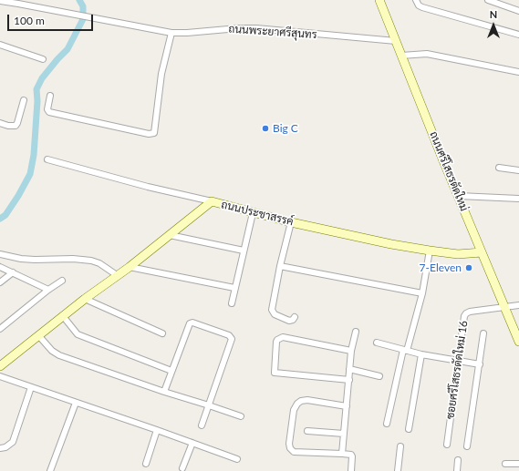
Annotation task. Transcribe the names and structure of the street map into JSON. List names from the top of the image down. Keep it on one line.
{"streets":{"street":["ถนนพระยาศรีสุนทร","ถนนศรีโสธรตัดใหม่","ถนนประชาสรรค์","ซอยศรีโสธรตัดใหม่ 16"]},"crossings":[["ถนนพระยาศรีสุนทร","ถนนศรีโสธรตัดใหม่"],["ถนนศรีโสธรตัดใหม่","ถนนประชาสรรค์"],["ถนนศรีโสธรตัดใหม่","ซอยศรีโสธรตัดใหม่ 16"]],"places":["Big C","7-Eleven"],"scale_bar":"100 m","north":"top"}
